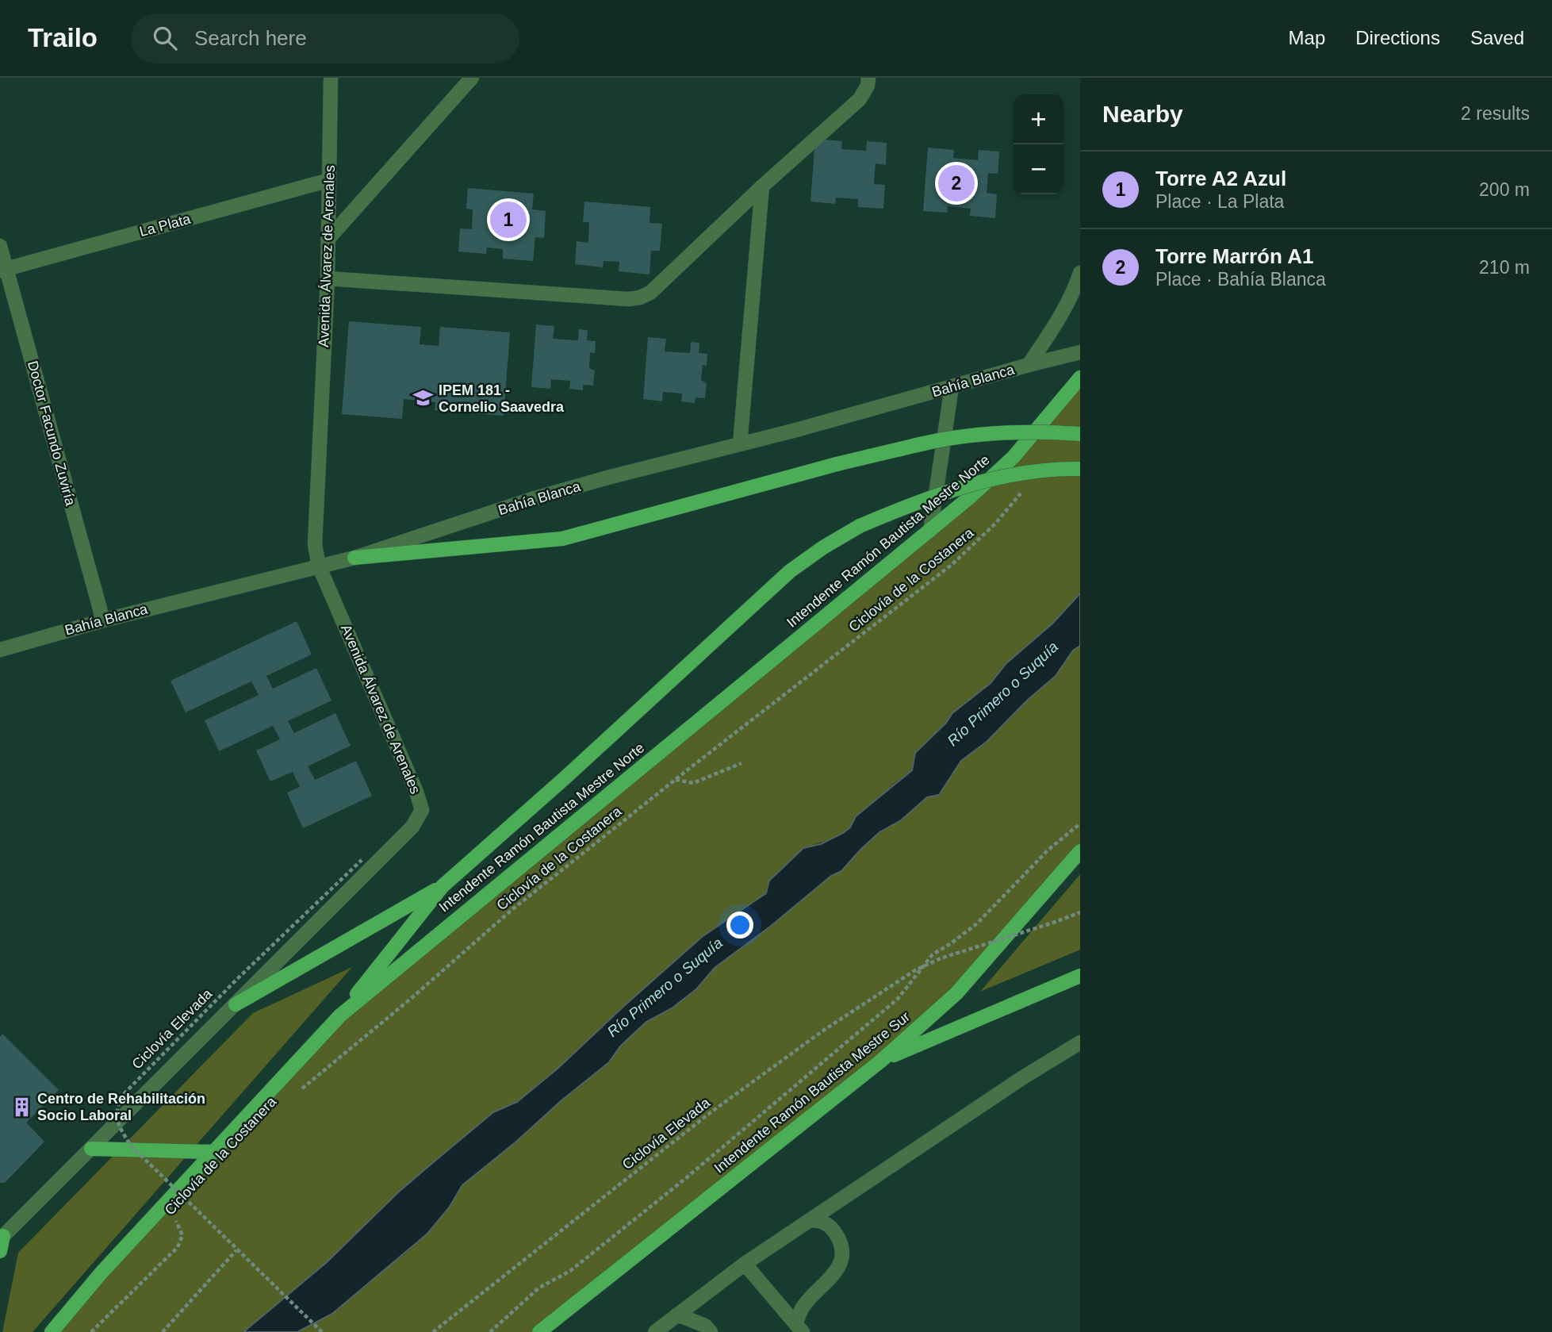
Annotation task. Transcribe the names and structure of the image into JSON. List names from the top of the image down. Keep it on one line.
{"streets":{"main road":["Intendente Ramón Bautista Mestre Norte","Intendente Ramón Bautista Mestre Sur"],"street":["La Plata","Avenida Álvarez de Arenales","Bahía Blanca","Doctor Facundo Zuviría"],"path":["Ciclovía de la Costanera","Ciclovía Elevada"]},"crossings":[["La Plata","Avenida Álvarez de Arenales"],["La Plata","Doctor Facundo Zuviría"],["Avenida Álvarez de Arenales","Bahía Blanca"],["Bahía Blanca","Doctor Facundo Zuviría"]],"water":["Río Primero o Suquía"],"places":{"school or university":["IPEM 181 - Cornelio Saavedra"],"building":["Centro de Rehabilitación Socio Laboral"]},"page":{"header":"Trailo","search":"Search here","nav":["Map","Directions","Saved"],"heading":["Nearby","2 results"],"map_buttons":["+","−"],"list":[{"mark":"1","name":"Torre A2 Azul","note":"Place · La Plata","value":"200 m"},{"mark":"2","name":"Torre Marrón A1","note":"Place · Bahía Blanca","value":"210 m"}],"pins":["2","1"]}}
